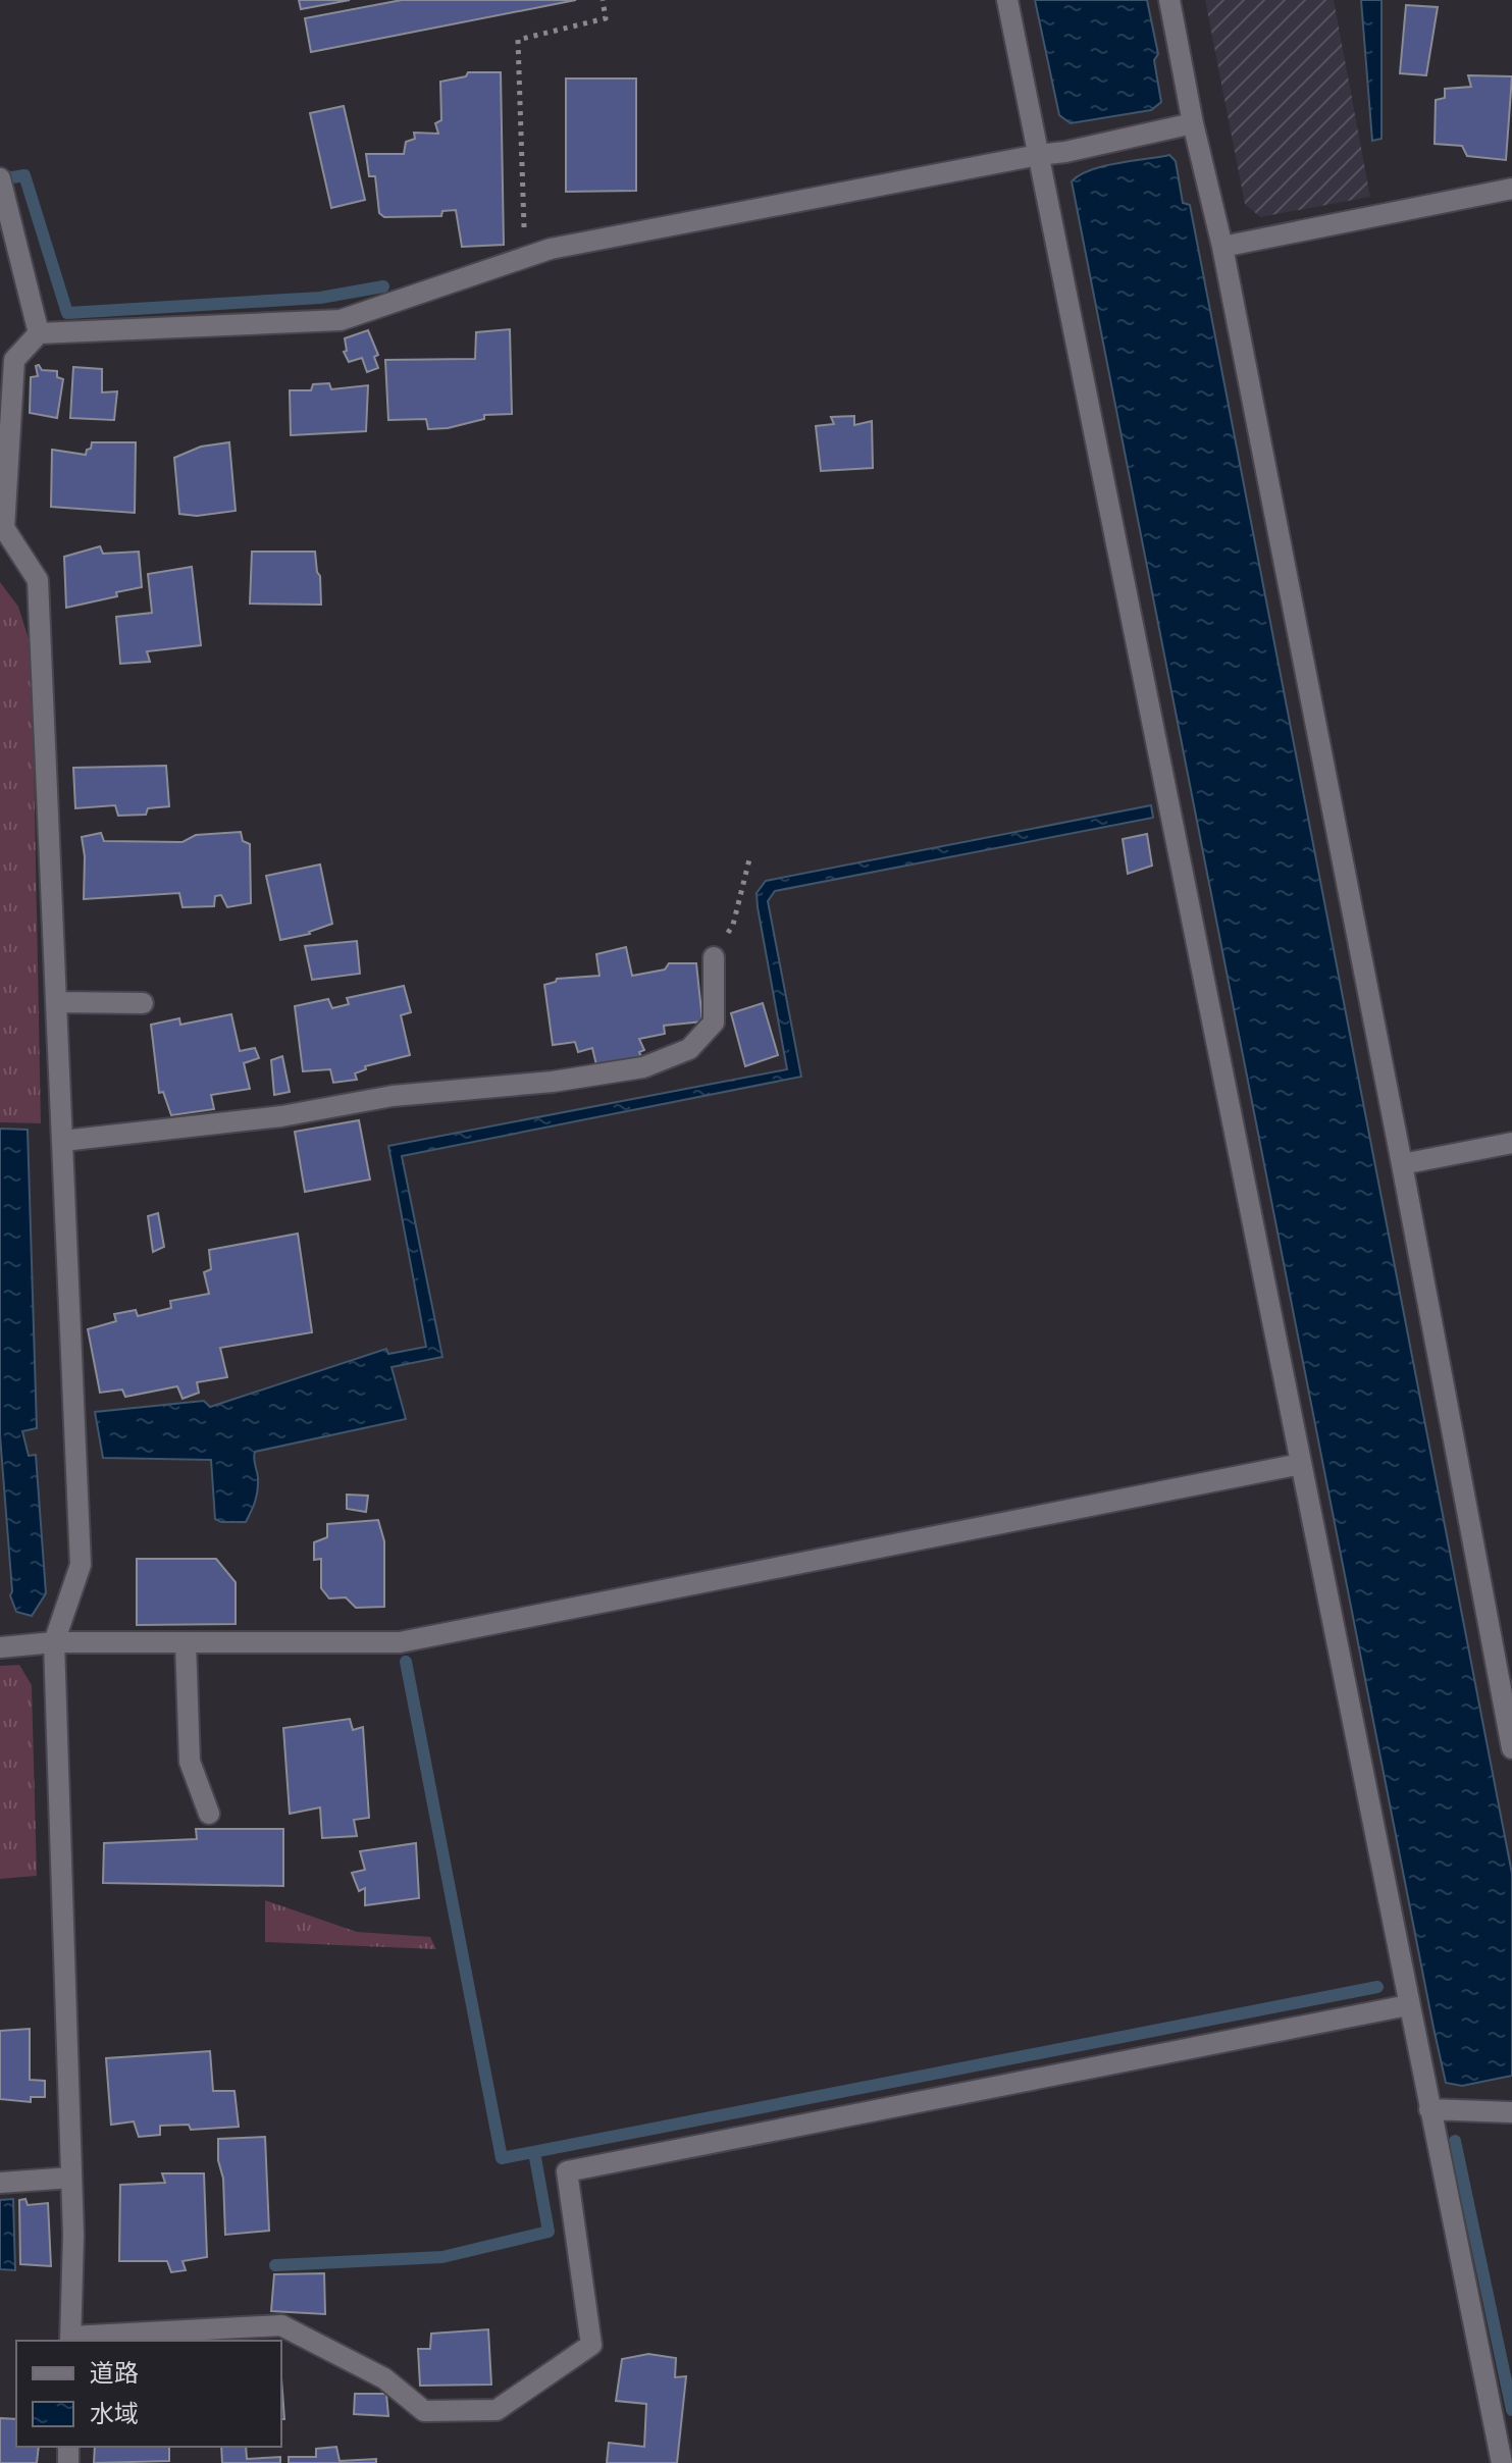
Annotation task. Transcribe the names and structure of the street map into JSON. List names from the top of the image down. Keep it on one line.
{"legend":["道路","水域"]}
